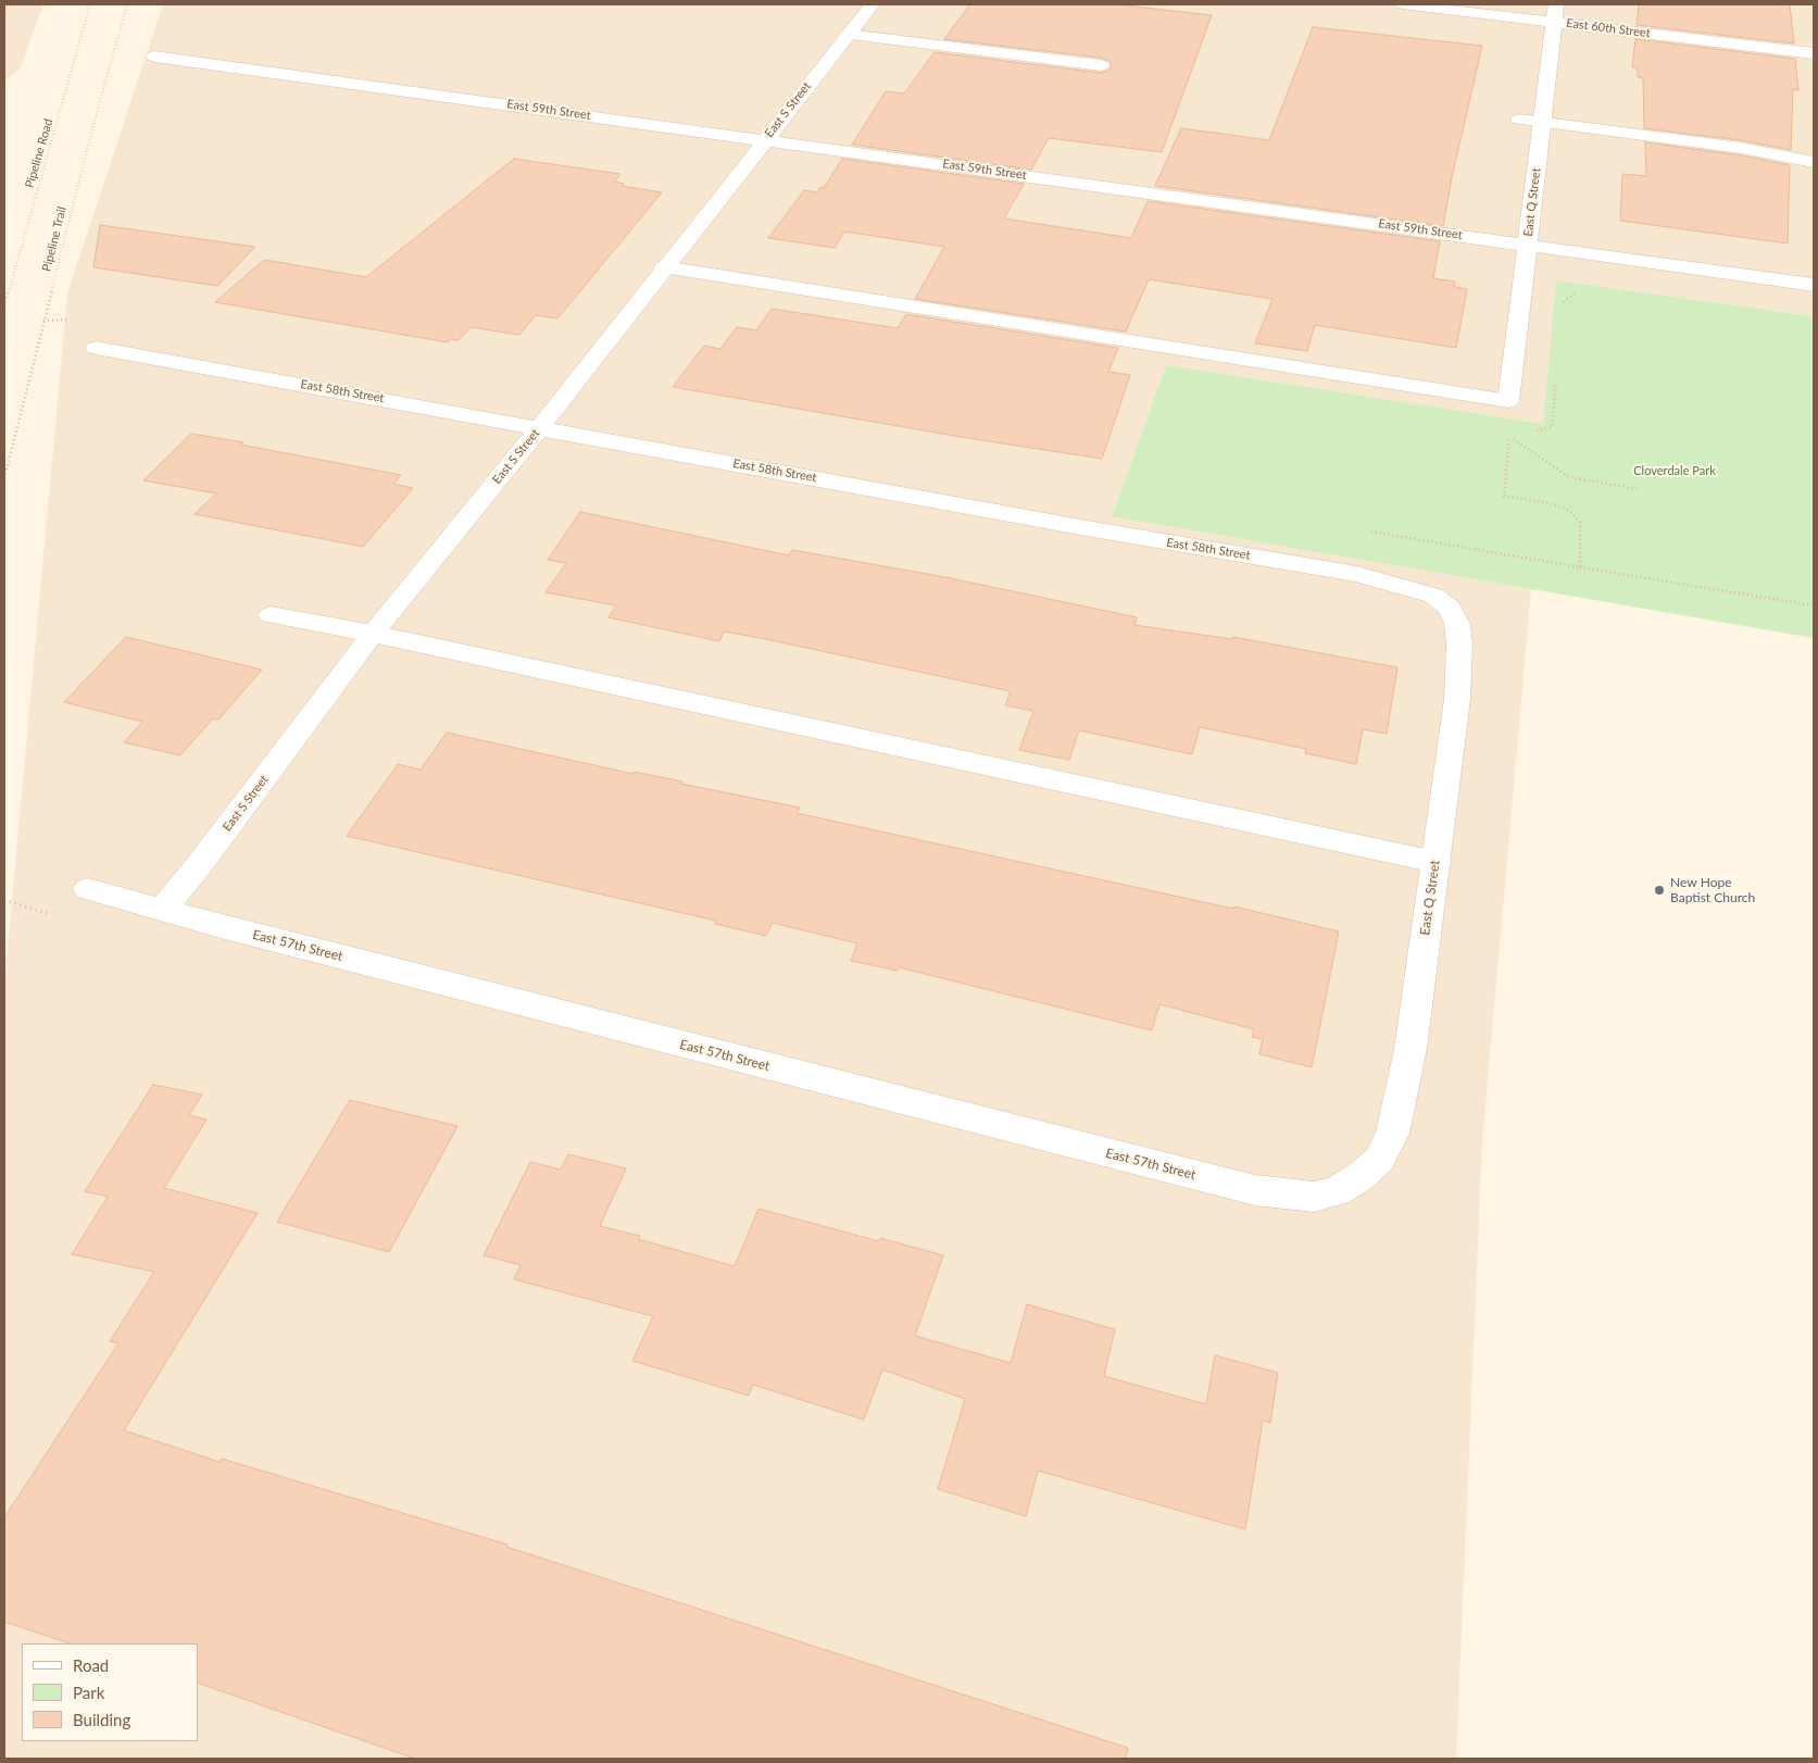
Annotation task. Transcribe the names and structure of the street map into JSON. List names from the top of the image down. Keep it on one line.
{"streets":{"street":["East 60th Street","East 59th Street","East S Street","East Q Street","East 58th Street","East 57th Street"],"path":["Pipeline Road","Pipeline Trail"]},"crossings":[["East 60th Street","East Q Street"],["East 59th Street","East S Street"],["East 59th Street","East Q Street"],["East S Street","East Q Street"],["East S Street","East 58th Street"],["East S Street","East 57th Street"],["East Q Street","East 58th Street"],["East Q Street","East 57th Street"]],"parks":["Cloverdale Park"],"places":["New Hope Baptist Church"],"legend":["Road","Park","Building"]}
